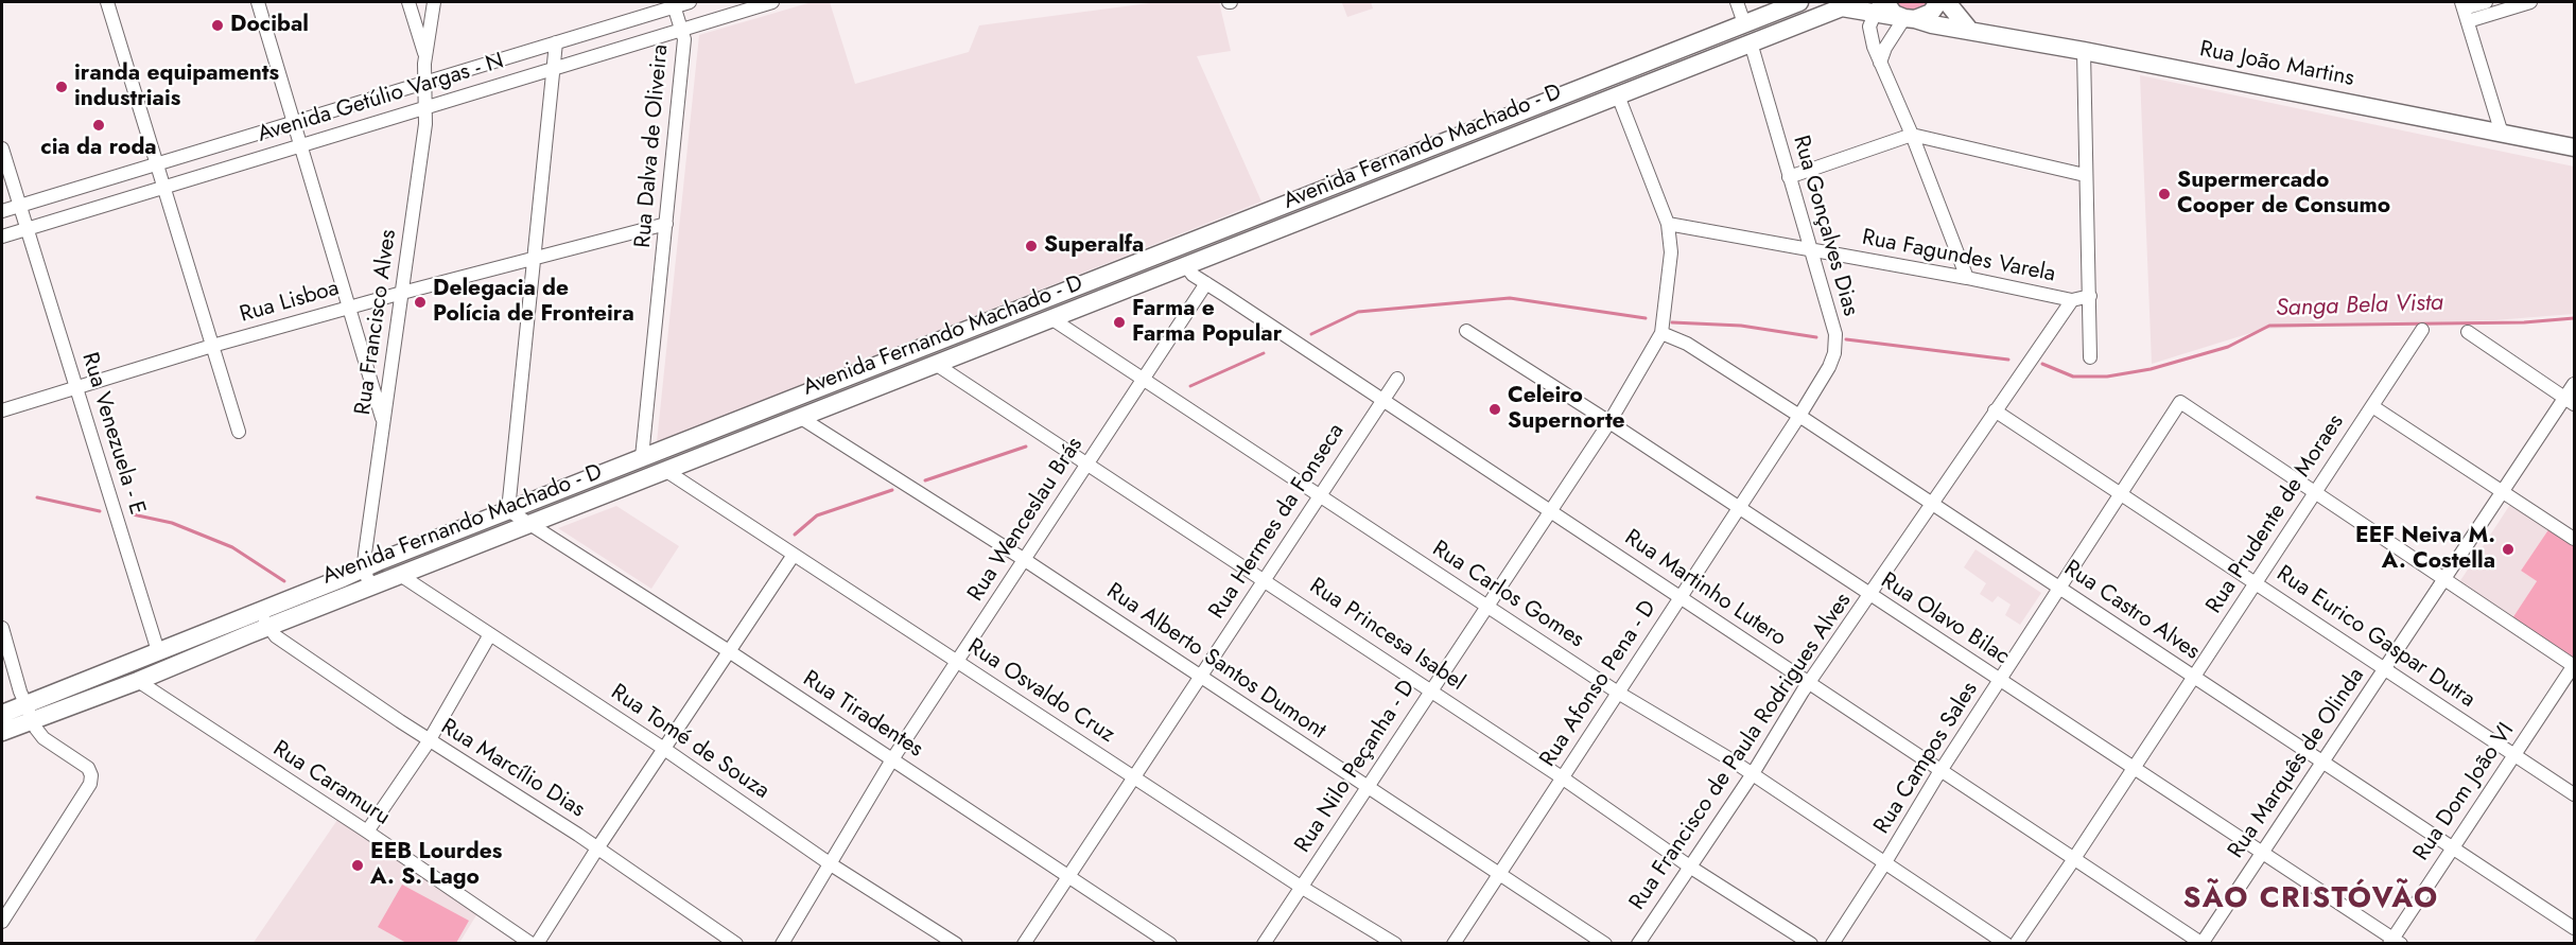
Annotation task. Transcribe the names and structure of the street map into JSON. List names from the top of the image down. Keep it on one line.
{"streets":{"main road":["Rua João Martins","Avenida Fernando Machado - D"],"street":["Avenida Getúlio Vargas - N","Rua Dalva de Oliveira","Rua Gonçalves Dias","Rua Fagundes Varela","Rua Lisboa","Rua Francisco Alves","Rua Venezuela - E","Rua Prudente de Moraes","Rua Wenceslau Brás","Rua Hermes da Fonseca","Rua Martinho Lutero","Rua Carlos Gomes","Rua Castro Alves","Rua Olavo Bilac","Rua Princesa Isabel","Rua Eurico Gaspar Dutra","Rua Alberto Santos Dumont","Rua Afonso Pena - D","Rua Osvaldo Cruz","Rua Tiradentes","Rua Tomé de Souza","Rua Francisco de Paula Rodrigues Alves","Rua Campos Sales","Rua Marquês de Olinda","Rua Nilo Peçanha - D","Rua Marcílio Dias","Rua Caramuru","Rua Dom João VI"]},"crossings":[["Rua João Martins","Avenida Fernando Machado - D"],["Avenida Getúlio Vargas - N","Rua Dalva de Oliveira"],["Avenida Getúlio Vargas - N","Rua Francisco Alves"],["Avenida Getúlio Vargas - N","Rua Venezuela - E"],["Rua Dalva de Oliveira","Avenida Fernando Machado - D"],["Rua Dalva de Oliveira","Rua Lisboa"],["Avenida Fernando Machado - D","Rua Gonçalves Dias"],["Avenida Fernando Machado - D","Rua Francisco Alves"],["Avenida Fernando Machado - D","Rua Venezuela - E"],["Avenida Fernando Machado - D","Rua Martinho Lutero"],["Avenida Fernando Machado - D","Rua Carlos Gomes"],["Avenida Fernando Machado - D","Rua Princesa Isabel"],["Avenida Fernando Machado - D","Rua Alberto Santos Dumont"],["Avenida Fernando Machado - D","Rua Osvaldo Cruz"],["Avenida Fernando Machado - D","Rua Tiradentes"],["Avenida Fernando Machado - D","Rua Tomé de Souza"],["Avenida Fernando Machado - D","Rua Marcílio Dias"],["Avenida Fernando Machado - D","Rua Caramuru"],["Rua Gonçalves Dias","Rua Fagundes Varela"],["Rua Gonçalves Dias","Rua Castro Alves"],["Rua Gonçalves Dias","Rua Afonso Pena - D"],["Rua Fagundes Varela","Rua Francisco de Paula Rodrigues Alves"],["Rua Lisboa","Rua Francisco Alves"],["Rua Lisboa","Rua Venezuela - E"],["Rua Prudente de Moraes","Rua Martinho Lutero"],["Rua Prudente de Moraes","Rua Castro Alves"],["Rua Prudente de Moraes","Rua Olavo Bilac"],["Rua Prudente de Moraes","Rua Eurico Gaspar Dutra"],["Rua Prudente de Moraes","Rua Campos Sales"],["Rua Wenceslau Brás","Rua Martinho Lutero"],["Rua Wenceslau Brás","Rua Carlos Gomes"],["Rua Wenceslau Brás","Rua Princesa Isabel"],["Rua Wenceslau Brás","Rua Alberto Santos Dumont"],["Rua Wenceslau Brás","Rua Osvaldo Cruz"],["Rua Wenceslau Brás","Rua Tiradentes"],["Rua Wenceslau Brás","Rua Tomé de Souza"],["Rua Hermes da Fonseca","Rua Martinho Lutero"],["Rua Hermes da Fonseca","Rua Carlos Gomes"],["Rua Hermes da Fonseca","Rua Princesa Isabel"],["Rua Hermes da Fonseca","Rua Alberto Santos Dumont"],["Rua Hermes da Fonseca","Rua Osvaldo Cruz"],["Rua Hermes da Fonseca","Rua Tiradentes"],["Rua Martinho Lutero","Rua Afonso Pena - D"],["Rua Martinho Lutero","Rua Francisco de Paula Rodrigues Alves"],["Rua Martinho Lutero","Rua Campos Sales"],["Rua Martinho Lutero","Rua Marquês de Olinda"],["Rua Martinho Lutero","Rua Nilo Peçanha - D"],["Rua Carlos Gomes","Rua Afonso Pena - D"],["Rua Carlos Gomes","Rua Francisco de Paula Rodrigues Alves"],["Rua Carlos Gomes","Rua Campos Sales"],["Rua Carlos Gomes","Rua Nilo Peçanha - D"],["Rua Castro Alves","Rua Afonso Pena - D"],["Rua Castro Alves","Rua Francisco de Paula Rodrigues Alves"],["Rua Castro Alves","Rua Campos Sales"],["Rua Castro Alves","Rua Marquês de Olinda"],["Rua Castro Alves","Rua Nilo Peçanha - D"],["Rua Castro Alves","Rua Dom João VI"],["Rua Olavo Bilac","Rua Afonso Pena - D"],["Rua Olavo Bilac","Rua Francisco de Paula Rodrigues Alves"],["Rua Olavo Bilac","Rua Campos Sales"],["Rua Olavo Bilac","Rua Marquês de Olinda"],["Rua Olavo Bilac","Rua Nilo Peçanha - D"],["Rua Olavo Bilac","Rua Dom João VI"],["Rua Princesa Isabel","Rua Afonso Pena - D"],["Rua Princesa Isabel","Rua Francisco de Paula Rodrigues Alves"],["Rua Princesa Isabel","Rua Nilo Peçanha - D"],["Rua Eurico Gaspar Dutra","Rua Francisco de Paula Rodrigues Alves"],["Rua Eurico Gaspar Dutra","Rua Campos Sales"],["Rua Eurico Gaspar Dutra","Rua Marquês de Olinda"],["Rua Eurico Gaspar Dutra","Rua Dom João VI"],["Rua Alberto Santos Dumont","Rua Afonso Pena - D"],["Rua Alberto Santos Dumont","Rua Nilo Peçanha - D"],["Rua Osvaldo Cruz","Rua Nilo Peçanha - D"]],"districts":["SÃO CRISTÓVÃO"],"water":["Sanga Bela Vista"],"places":["Docibal","iranda equipaments industriais","cia da roda","Supermercado Cooper de Consumo","Superalfa","Delegacia de Polícia de Fronteira","Farma e Farma Popular","Celeiro Supernorte","EEF Neiva M. A. Costella","EEB Lourdes A. S. Lago"]}
